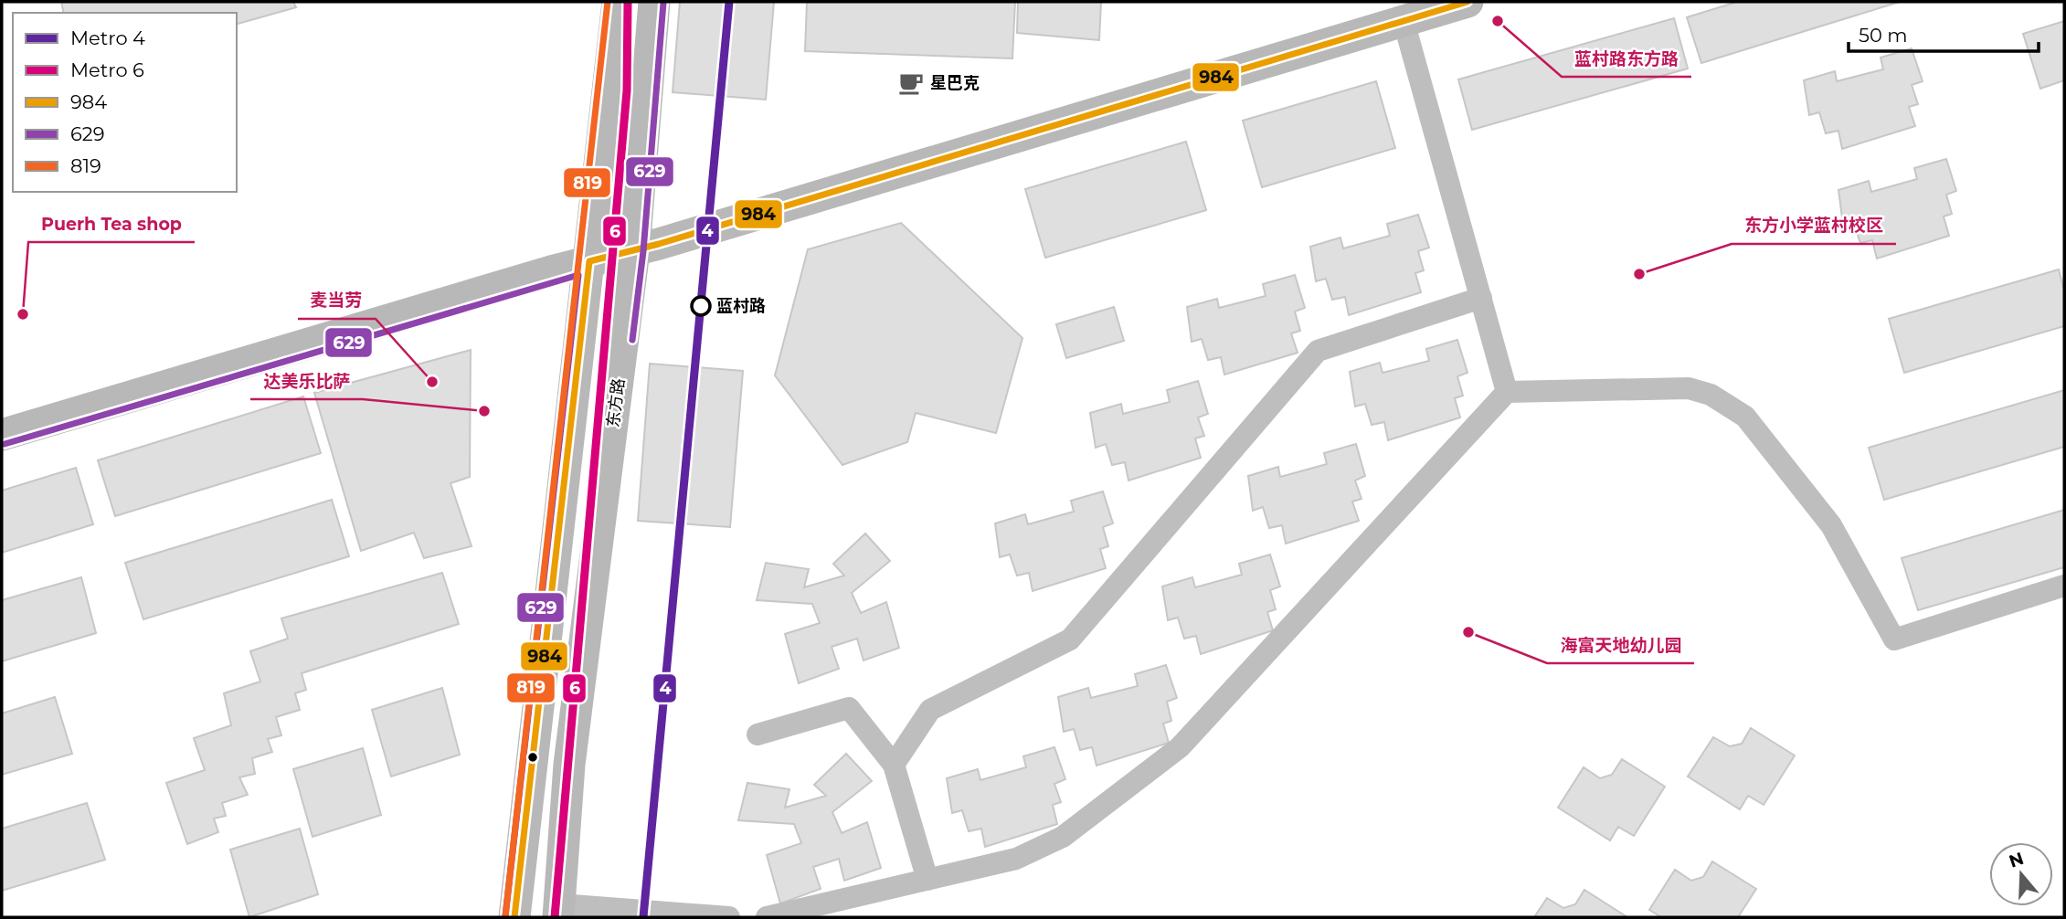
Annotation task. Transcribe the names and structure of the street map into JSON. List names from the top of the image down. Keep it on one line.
{"streets":{"main road":["东方路"]},"places":{"other":["蓝村路东方路","东方小学蓝村校区","蓝村路","Puerh Tea shop","麦当劳","达美乐比萨","海富天地幼儿园"],"cafe":["星巴克"]},"lines":["metro line 4","metro line 6","transit line 984","transit line 819","transit line 629"],"legend":["Metro 4","Metro 6","984","629","819"],"scale_bar":"50 m","north":"top"}
